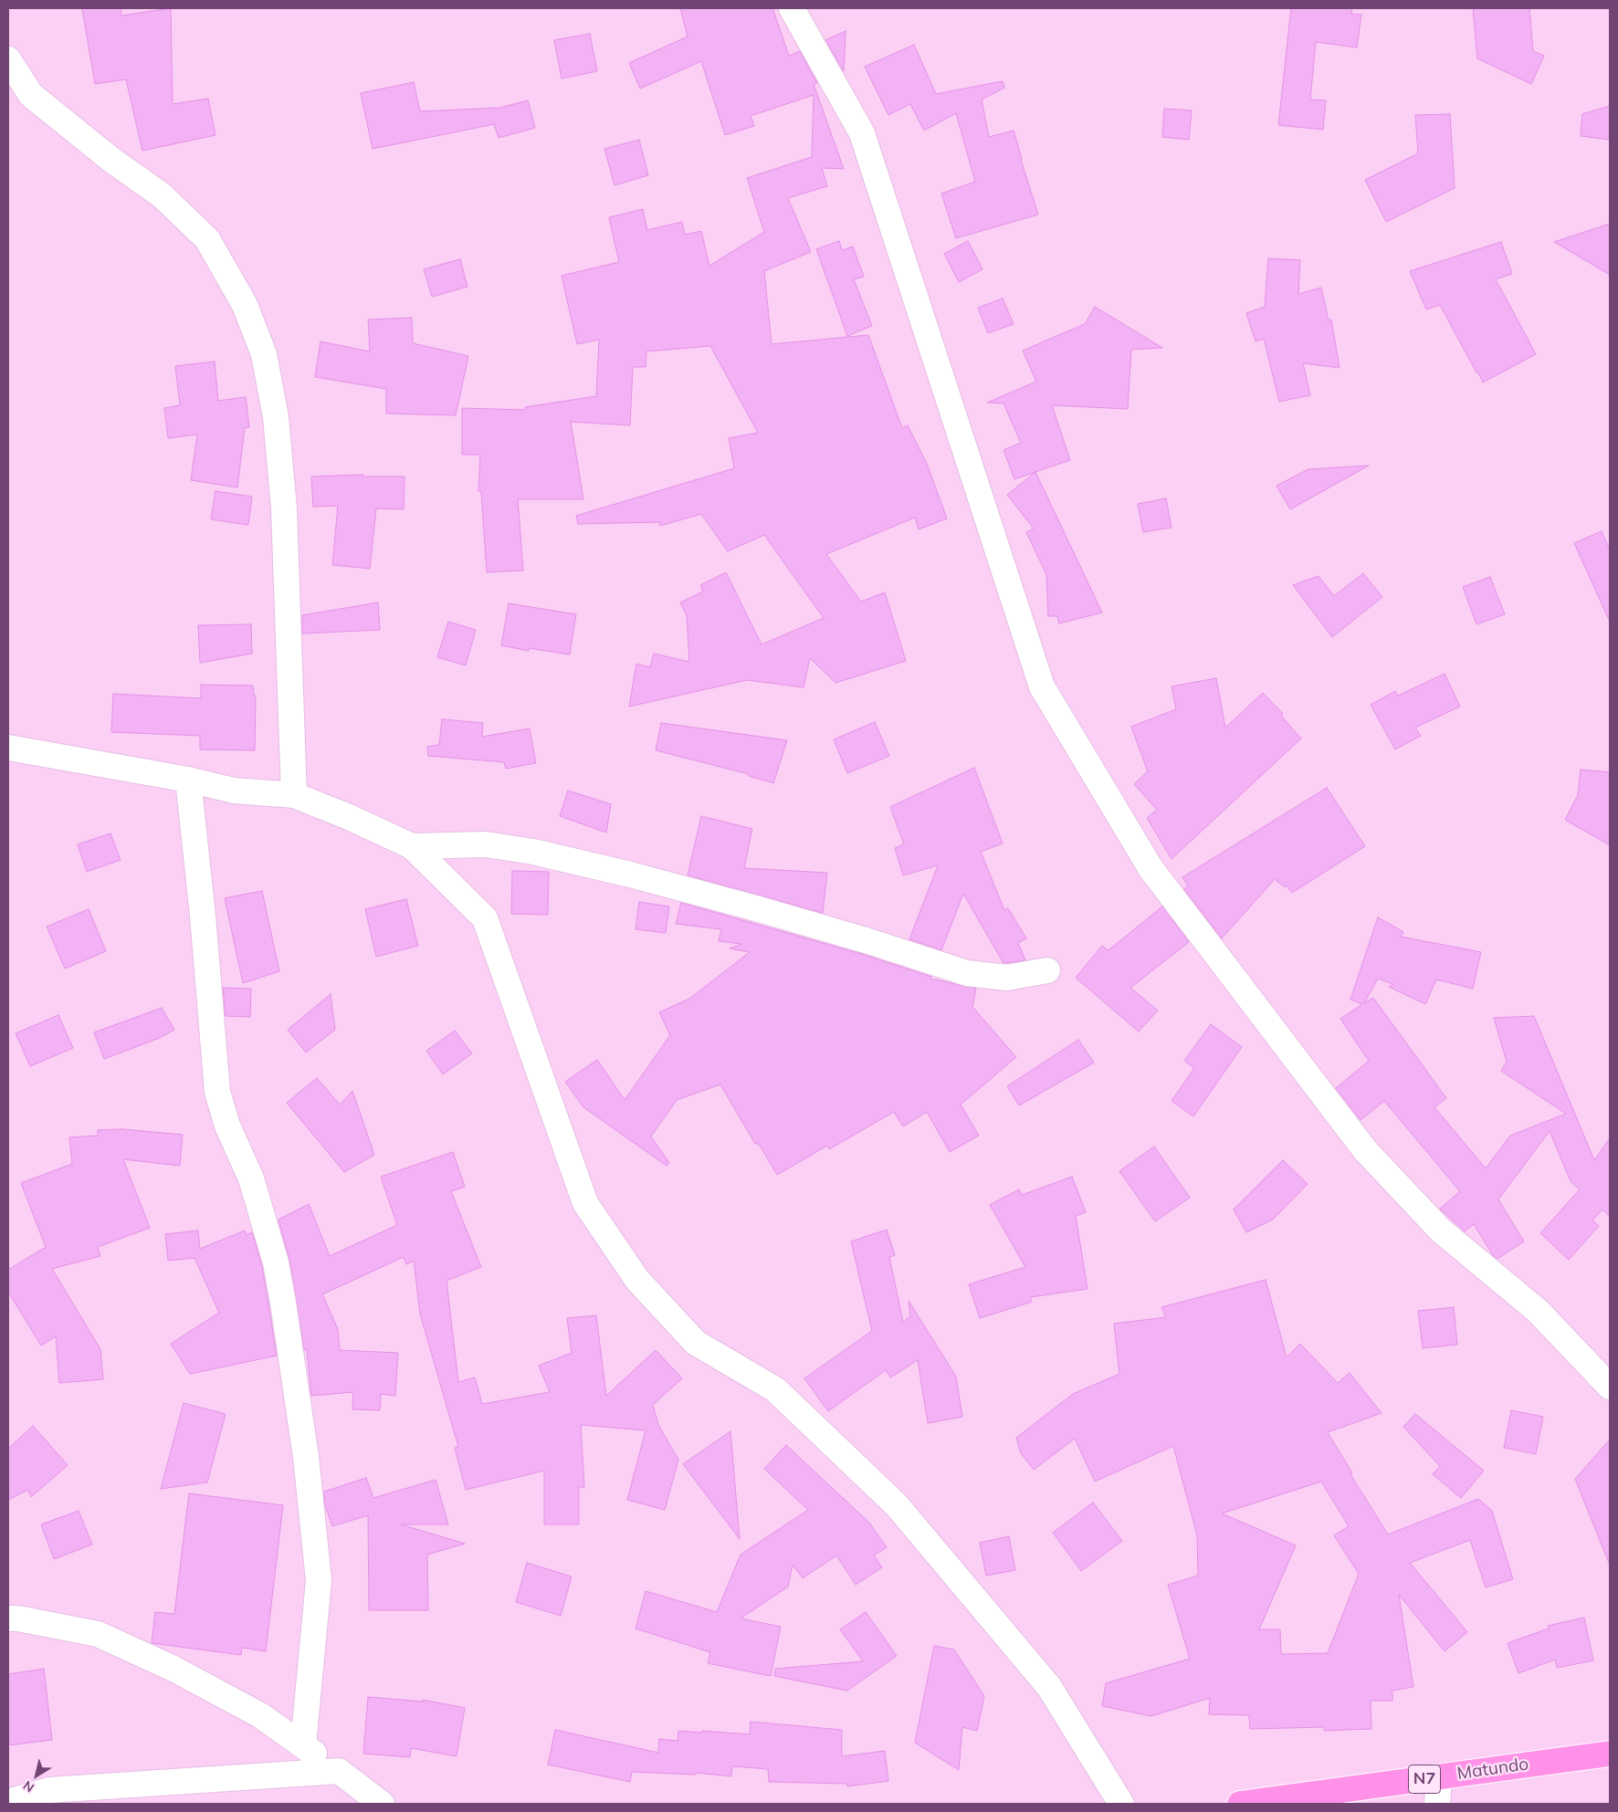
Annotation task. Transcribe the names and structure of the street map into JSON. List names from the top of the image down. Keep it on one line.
{"streets":{"main road":["Matundo","N7"]},"north":"bottom left"}
